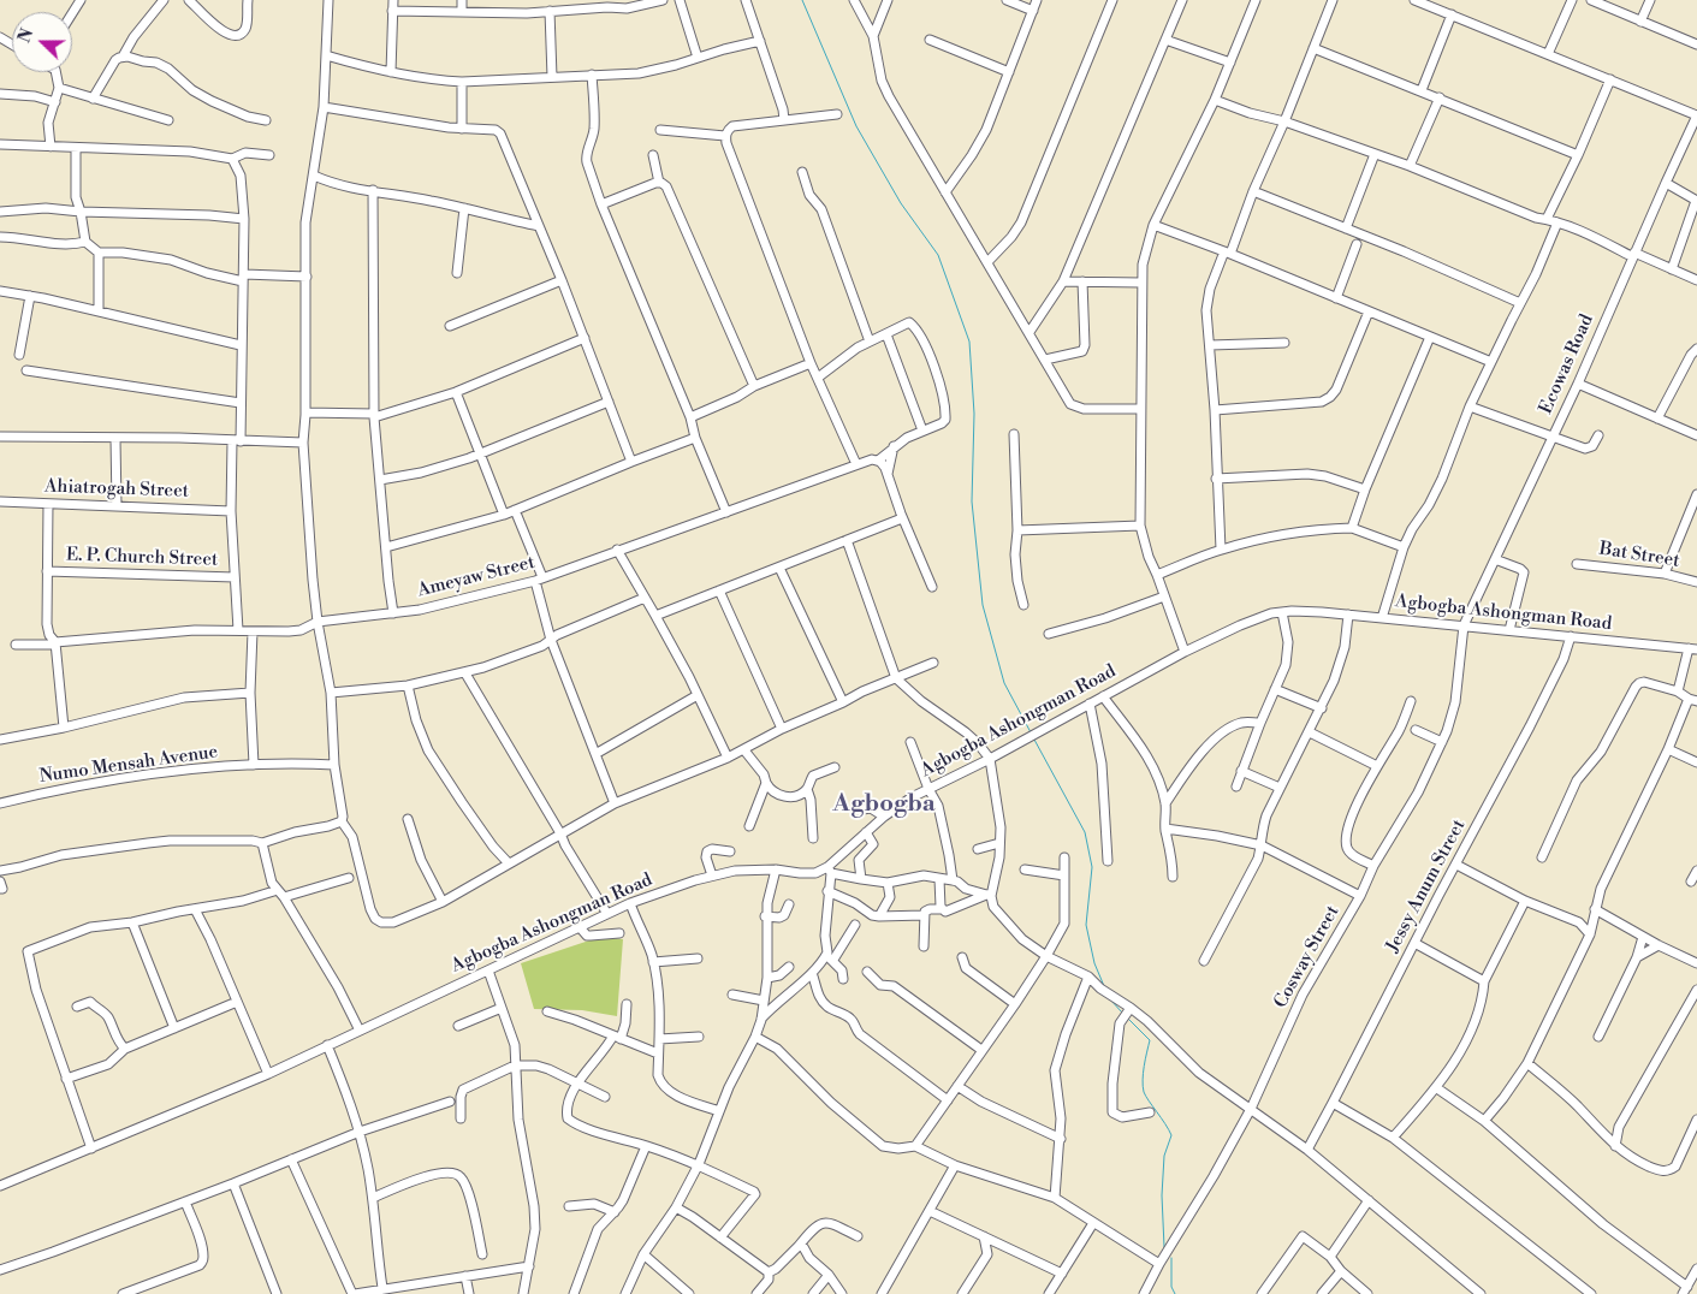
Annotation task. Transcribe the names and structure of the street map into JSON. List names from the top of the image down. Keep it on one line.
{"streets":{"street":["Ecowas Road","Ahiatrogah Street","Bat Street","E. P. Church Street","Ameyaw Street","Agbogba Ashongman Road","Numo Mensah Avenue","Jessy Anum Street","Cosway Street"]},"crossings":[["Ecowas Road","Agbogba Ashongman Road"],["Ecowas Road","Cosway Street"],["Agbogba Ashongman Road","Jessy Anum Street"],["Agbogba Ashongman Road","Cosway Street"]],"districts":["Agbogba"],"north":"left"}
